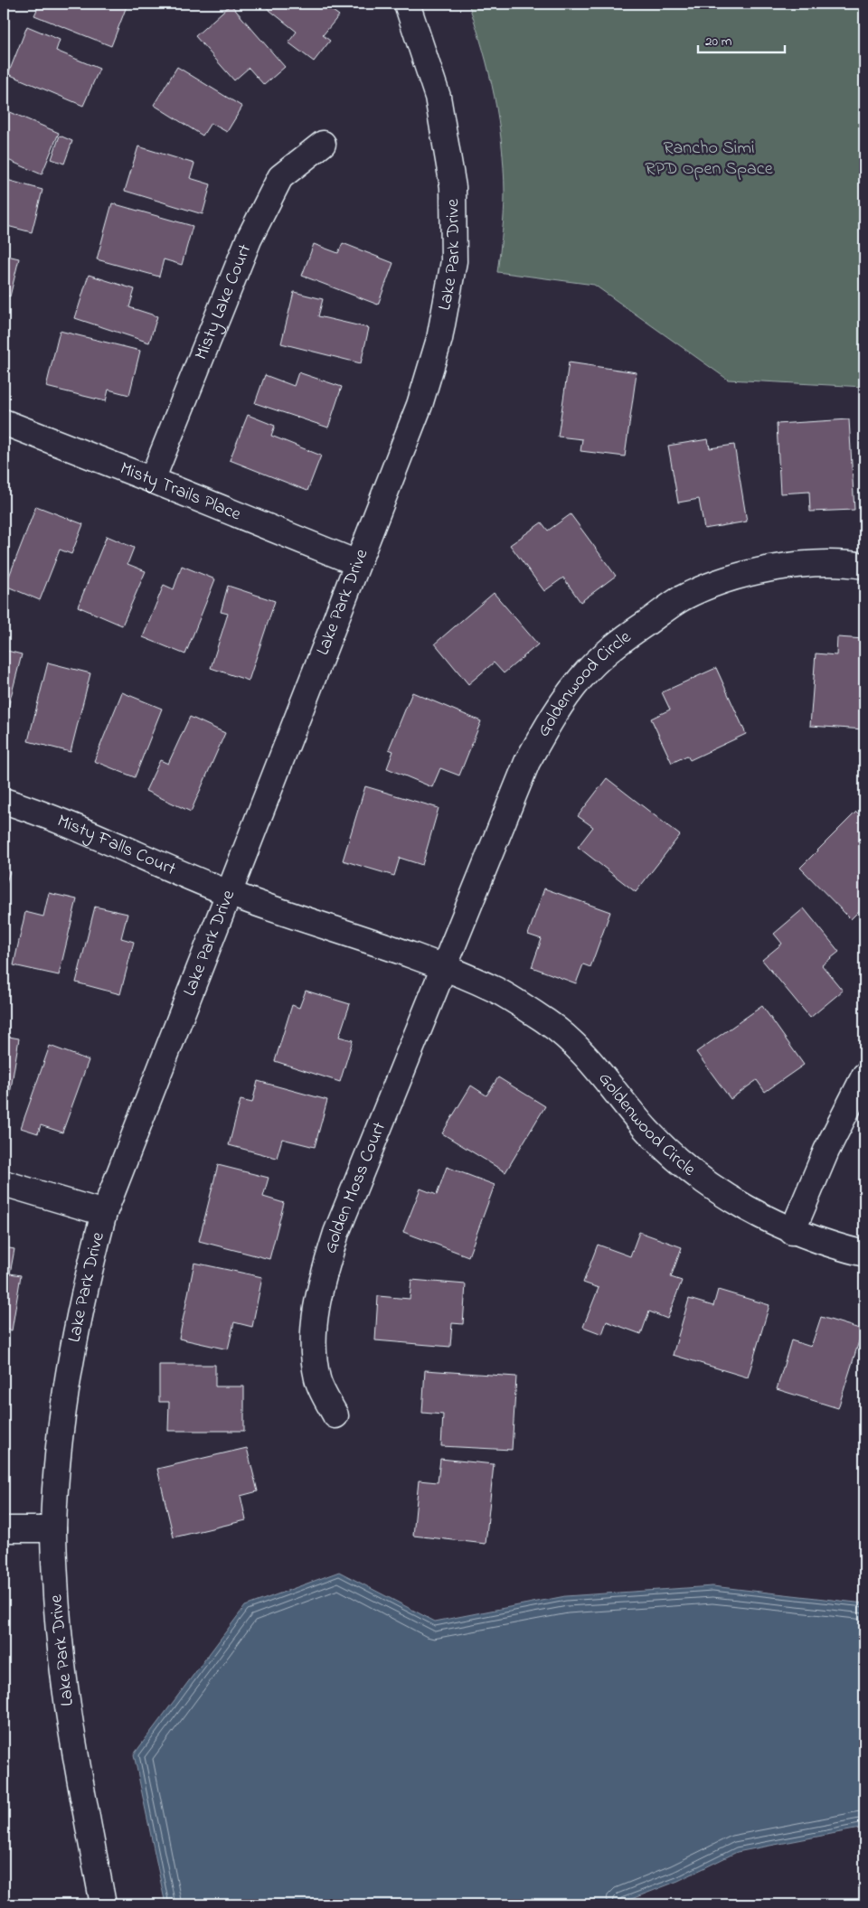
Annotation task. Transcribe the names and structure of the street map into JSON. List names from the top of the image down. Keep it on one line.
{"streets":{"street":["Lake Park Drive","Misty Lake Court","Misty Trails Place","Goldenwood Circle","Misty Falls Court","Golden Moss Court"]},"crossings":[["Lake Park Drive","Misty Trails Place"],["Lake Park Drive","Goldenwood Circle"],["Lake Park Drive","Misty Falls Court"],["Misty Lake Court","Misty Trails Place"],["Goldenwood Circle","Misty Falls Court"],["Goldenwood Circle","Golden Moss Court"]],"parks":["Rancho Simi RPD Open Space"],"scale_bar":"20 m"}
